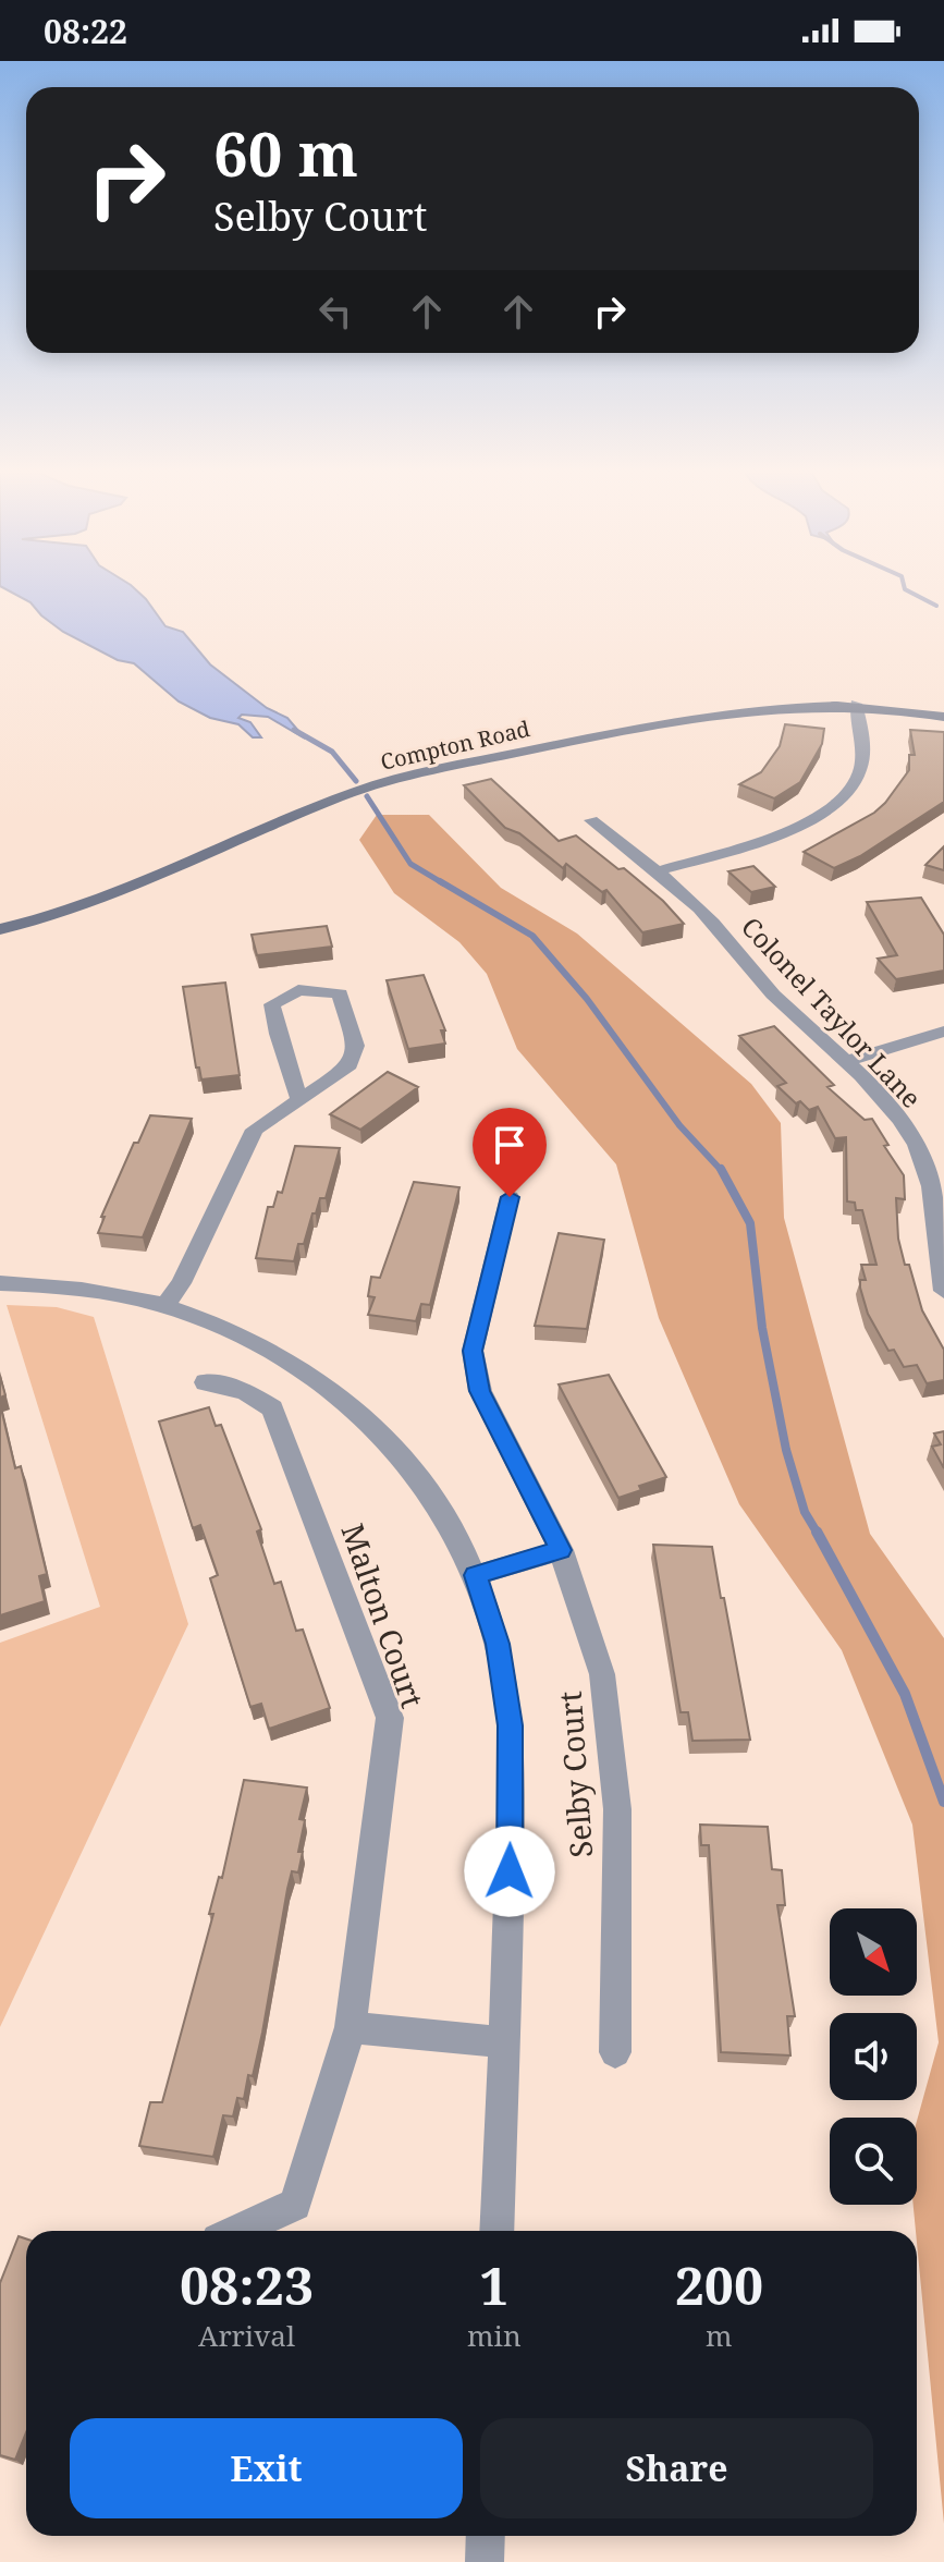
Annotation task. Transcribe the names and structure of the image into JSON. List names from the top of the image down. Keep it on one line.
{"streets":{"street":["Compton Road","Colonel Taylor Lane","Malton Court","Selby Court"]},"north":"bottom right","page":{"status":"08:22","turn":["60 m","Selby Court"],"eta":["08:23","Arrival","1","min","200","m"],"buttons":["Exit","Share"]}}
